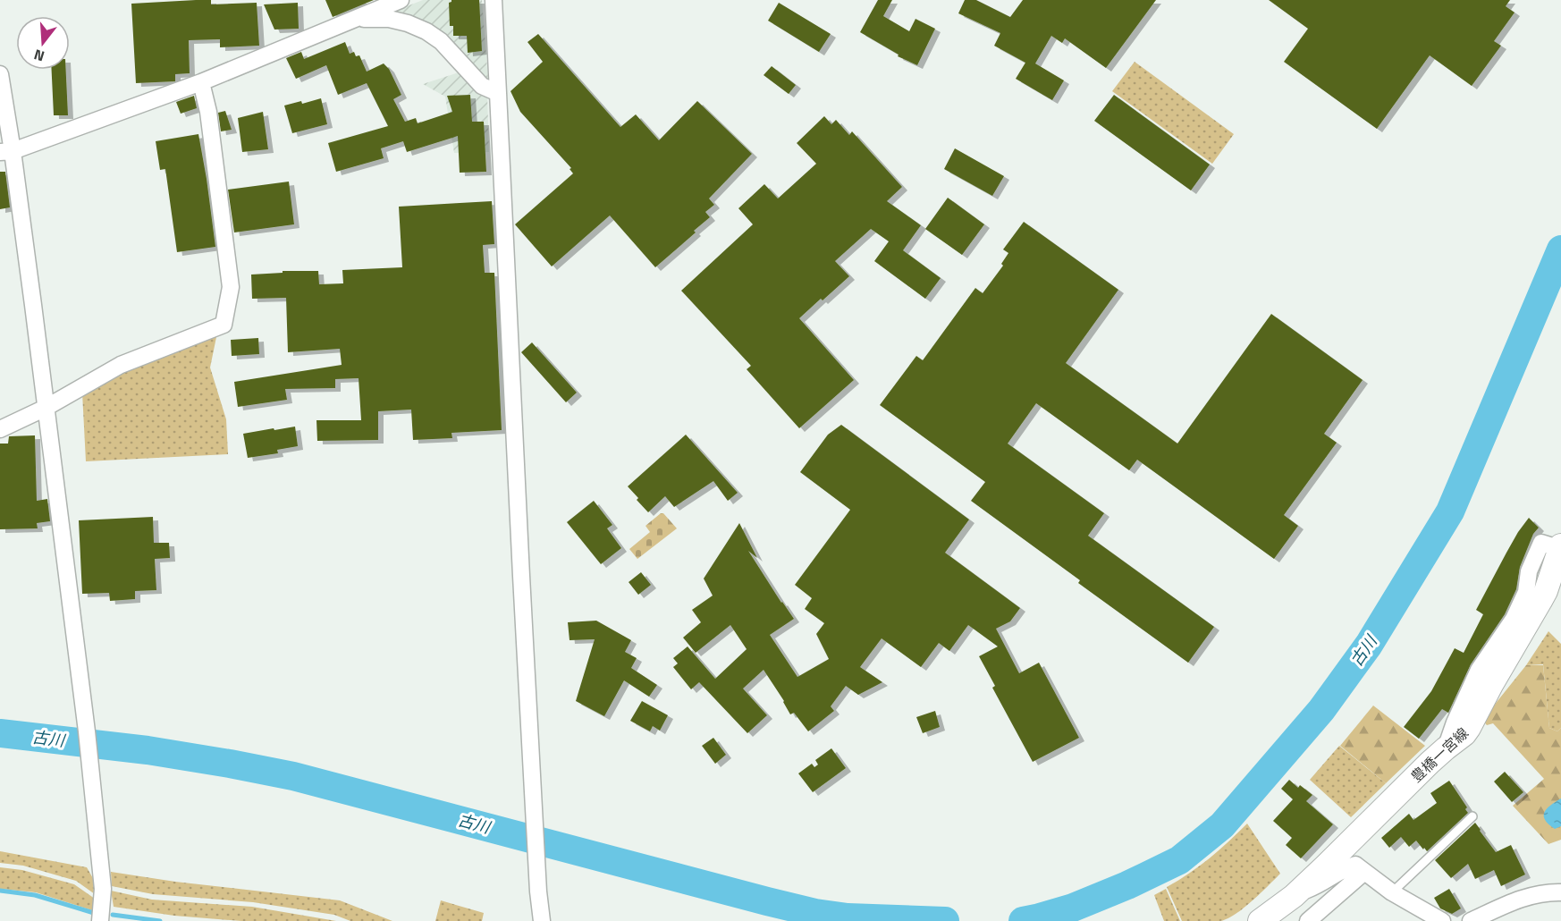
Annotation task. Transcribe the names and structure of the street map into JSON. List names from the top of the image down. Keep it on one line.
{"streets":{"main road":["豊橋一宮線"]},"water":["古川"],"north":"bottom"}
